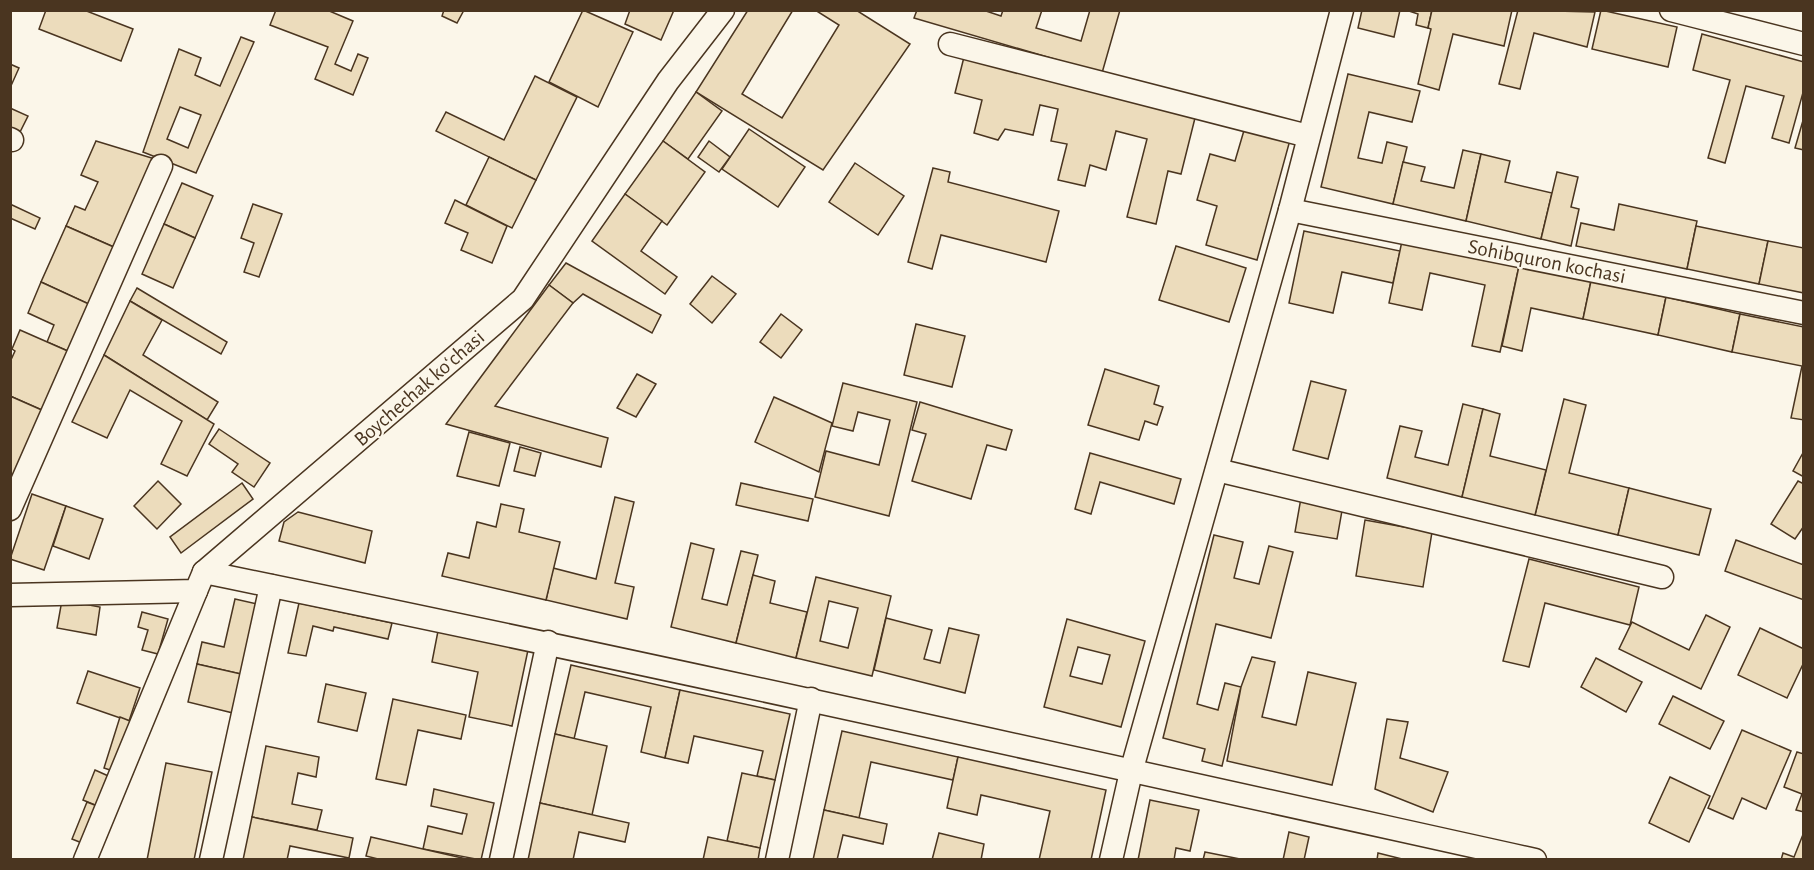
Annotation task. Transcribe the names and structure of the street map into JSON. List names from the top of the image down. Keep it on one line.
{"streets":{"street":["Sohibquron kochasi","Boychechak koʻchasi"]}}
